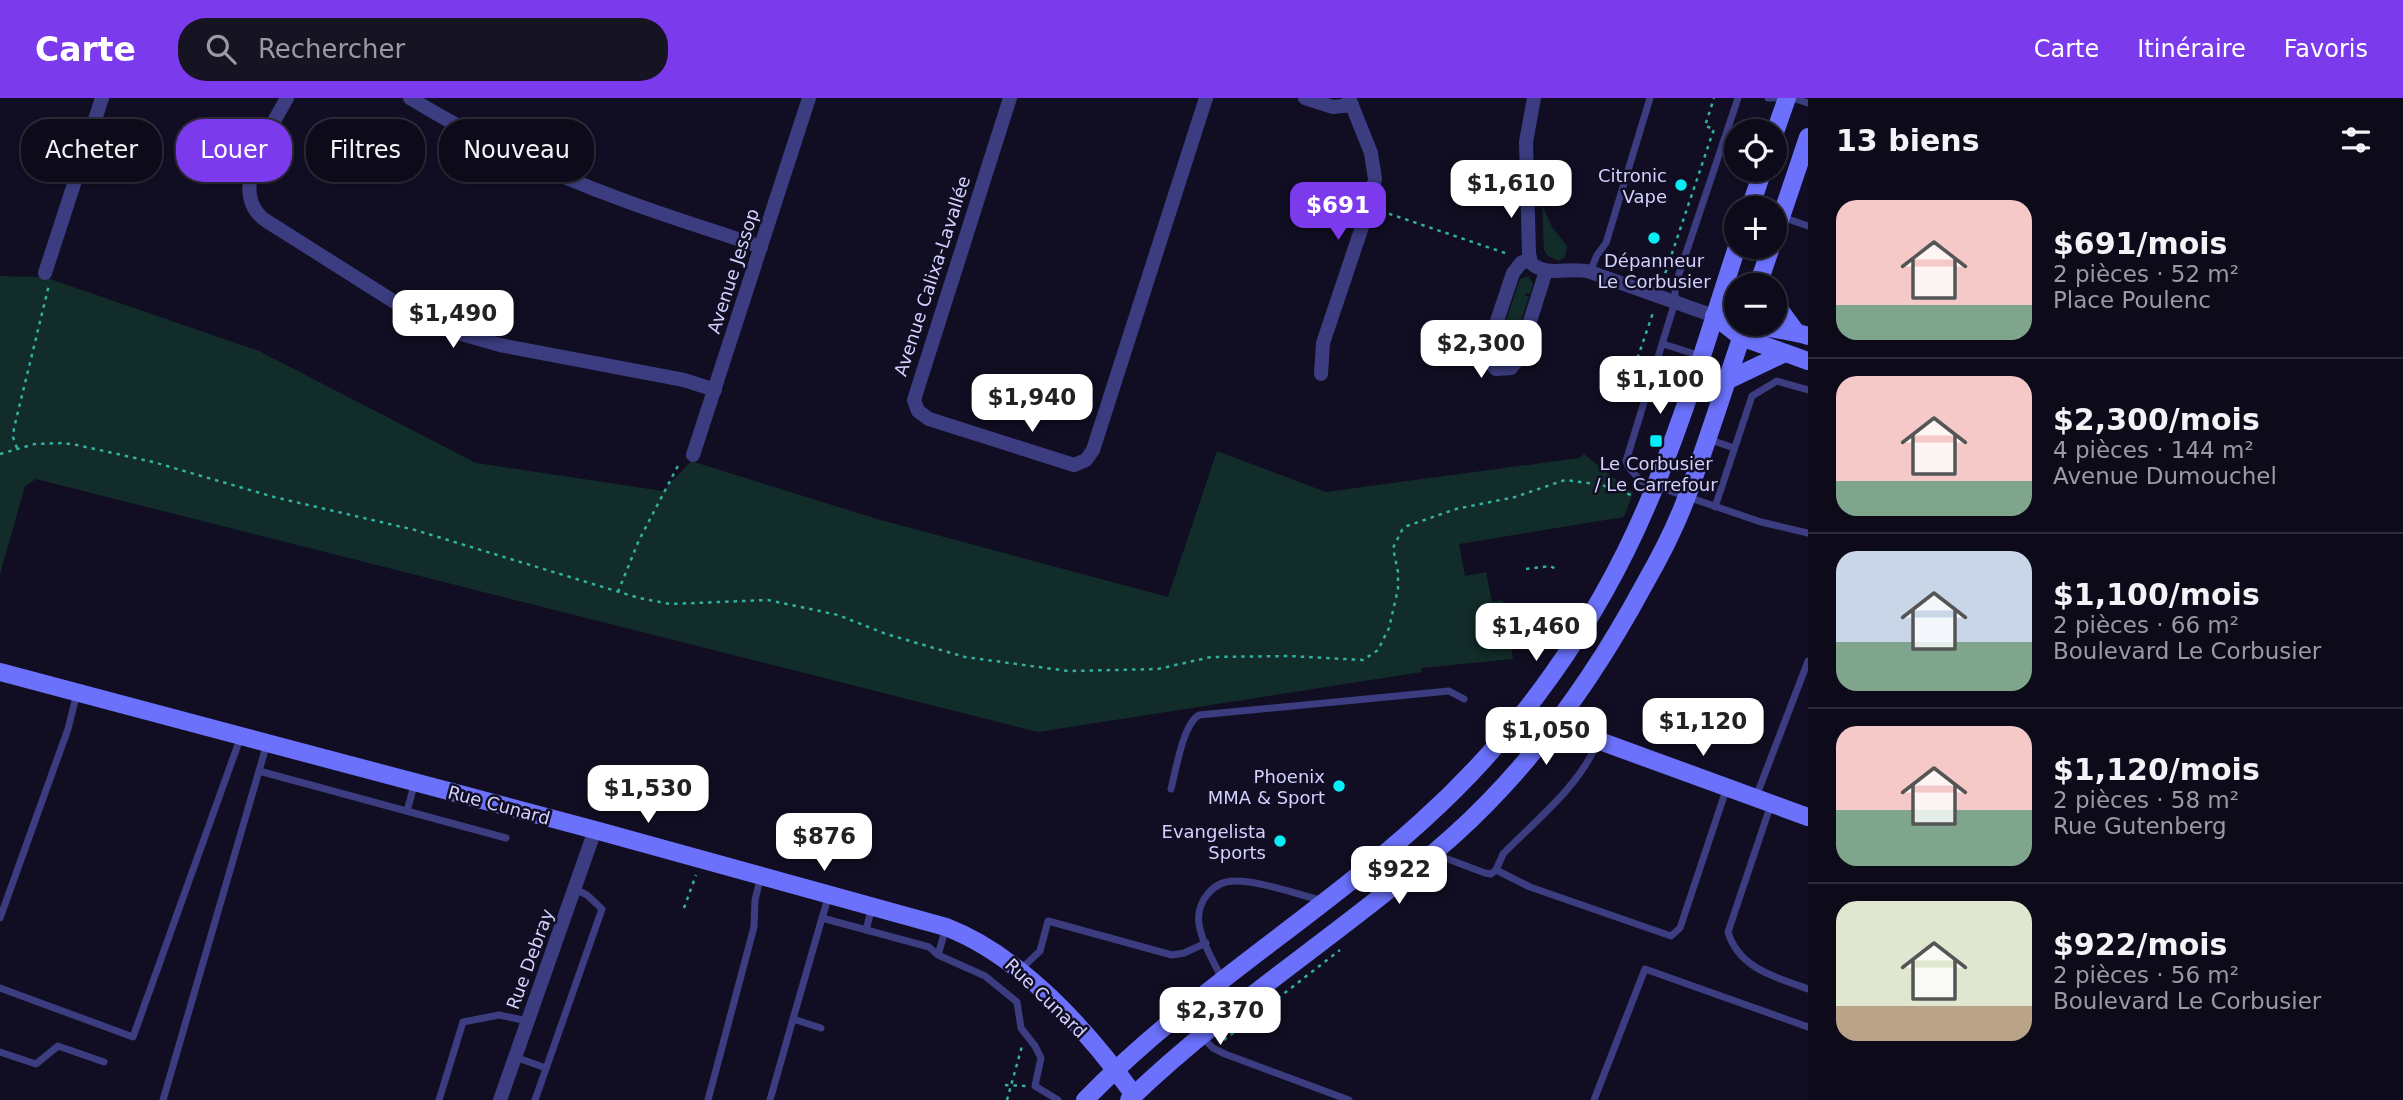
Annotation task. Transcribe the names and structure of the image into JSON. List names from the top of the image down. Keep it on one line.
{"streets":{"street":["Avenue Jessop","Avenue Calixa-Lavallée","Rue Cunard","Rue Debray"]},"crossings":[["Rue Cunard","Rue Debray"]],"places":{"other":["Citronic Vape","Dépanneur Le Corbusier","Phoenix MMA & Sport","Evangelista Sports"],"transit":["Le Corbusier / Le Carrefour"]},"page":{"header":"Carte","search":"Rechercher","nav":["Carte","Itinéraire","Favoris"],"heading":"13 biens","map_buttons":["+","−"],"chip":["Acheter","Louer","Filtres","Nouveau"],"price":["$1,610","$691","$1,490","$2,300","$1,100","$1,940","$1,460","$1,120","$1,050","$1,530","$876","$922","$2,370"],"list":[{"name":"$691/mois","note":"2 pièces · 52 m² · Place Poulenc"},{"name":"$2,300/mois","note":"4 pièces · 144 m² · Avenue Dumouchel"},{"name":"$1,100/mois","note":"2 pièces · 66 m² · Boulevard Le Corbusier"},{"name":"$1,120/mois","note":"2 pièces · 58 m² · Rue Gutenberg"},{"name":"$922/mois","note":"2 pièces · 56 m² · Boulevard Le Corbusier"}]}}
